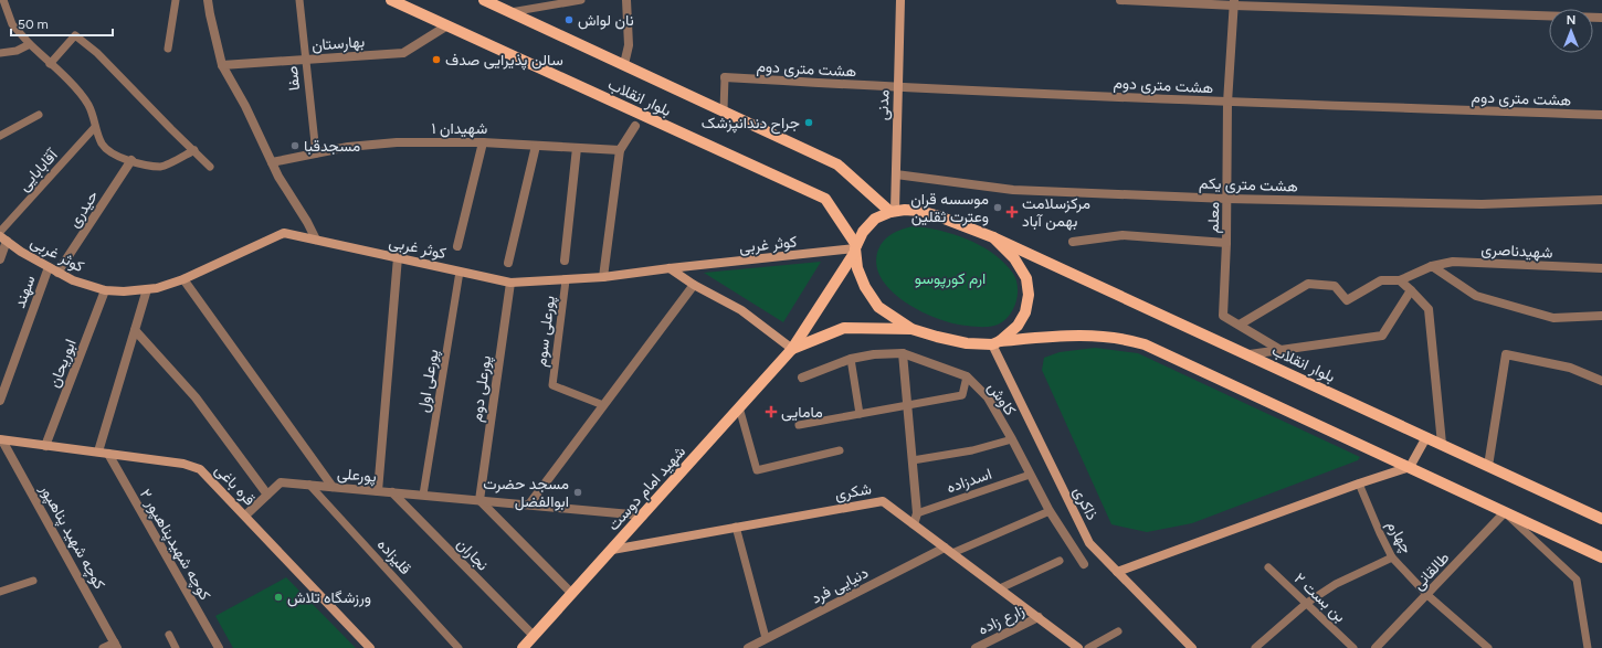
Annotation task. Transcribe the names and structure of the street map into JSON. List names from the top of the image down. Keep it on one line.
{"streets":{"main road":["بلوار انقلاب","شهید امام دوست"],"street":["بهارستان","هشت متری دوم","مدنی","شهیدان ۱","هشت متری یکم","حیدری","معلم","کوثر غربی","شهید‌ناصری","سهند","ابوریحان","پورعلی دوم","کاوش","پورعلی","قره باغی","شکری","ذاکری","کوچه شهید پناهپور","۲ کوچه شهیدپناهپور","نجاران","طالقانی","دنیایی فرد","زارع زاده"],"lane":["صفا","آقابابایی","پورعلی سوم","پورعلی اول","اسدزاده","چهارم","قلیزاده","بن بست ۲"]},"crossings":[["بهارستان","صفا"],["بهارستان","بلوار انقلاب"],["هشت متری دوم","مدنی"],["هشت متری دوم","معلم"],["صفا","شهیدان ۱"],["بلوار انقلاب","مدنی"],["بلوار انقلاب","کوثر غربی"],["بلوار انقلاب","شهید امام دوست"],["بلوار انقلاب","ذاکری"],["مدنی","هشت متری یکم"],["مدنی","کوثر غربی"],["مدنی","شهید امام دوست"],["مدنی","ذاکری"],["هشت متری یکم","معلم"],["حیدری","کوثر غربی"],["معلم","شهید‌ناصری"],["کوثر غربی","سهند"],["کوثر غربی","پورعلی سوم"],["کوثر غربی","ابوریحان"],["کوثر غربی","پورعلی اول"],["کوثر غربی","پورعلی دوم"],["کوثر غربی","شهید امام دوست"],["کوثر غربی","ذاکری"],["ابوریحان","قره باغی"],["پورعلی اول","پورعلی"],["پورعلی دوم","پورعلی"],["کاوش","اسدزاده"],["پورعلی","قره باغی"],["پورعلی","شهید امام دوست"],["پورعلی","نجاران"],["پورعلی","قلیزاده"],["قره باغی","کوچه شهید پناهپور"],["قره باغی","۲ کوچه شهیدپناهپور"],["شهید امام دوست","شکری"],["شهید امام دوست","ذاکری"],["شهید امام دوست","نجاران"],["شکری","دنیایی فرد"],["شکری","زارع زاده"],["چهارم","طالقانی"]],"parks":["ارم کورپوسو"],"places":{"other":["نان لواش","سالن پذیرایی صدف","جراح دندانپزشک","مسجدقبا","موسسه قران وعترت ثقلین","مسجد حضرت ابوالفضل","ورزشگاه تلاش"],"health":["مرکزسلامت بهمن آباد","مامایی"]},"scale_bar":"50 m","north":"top"}
